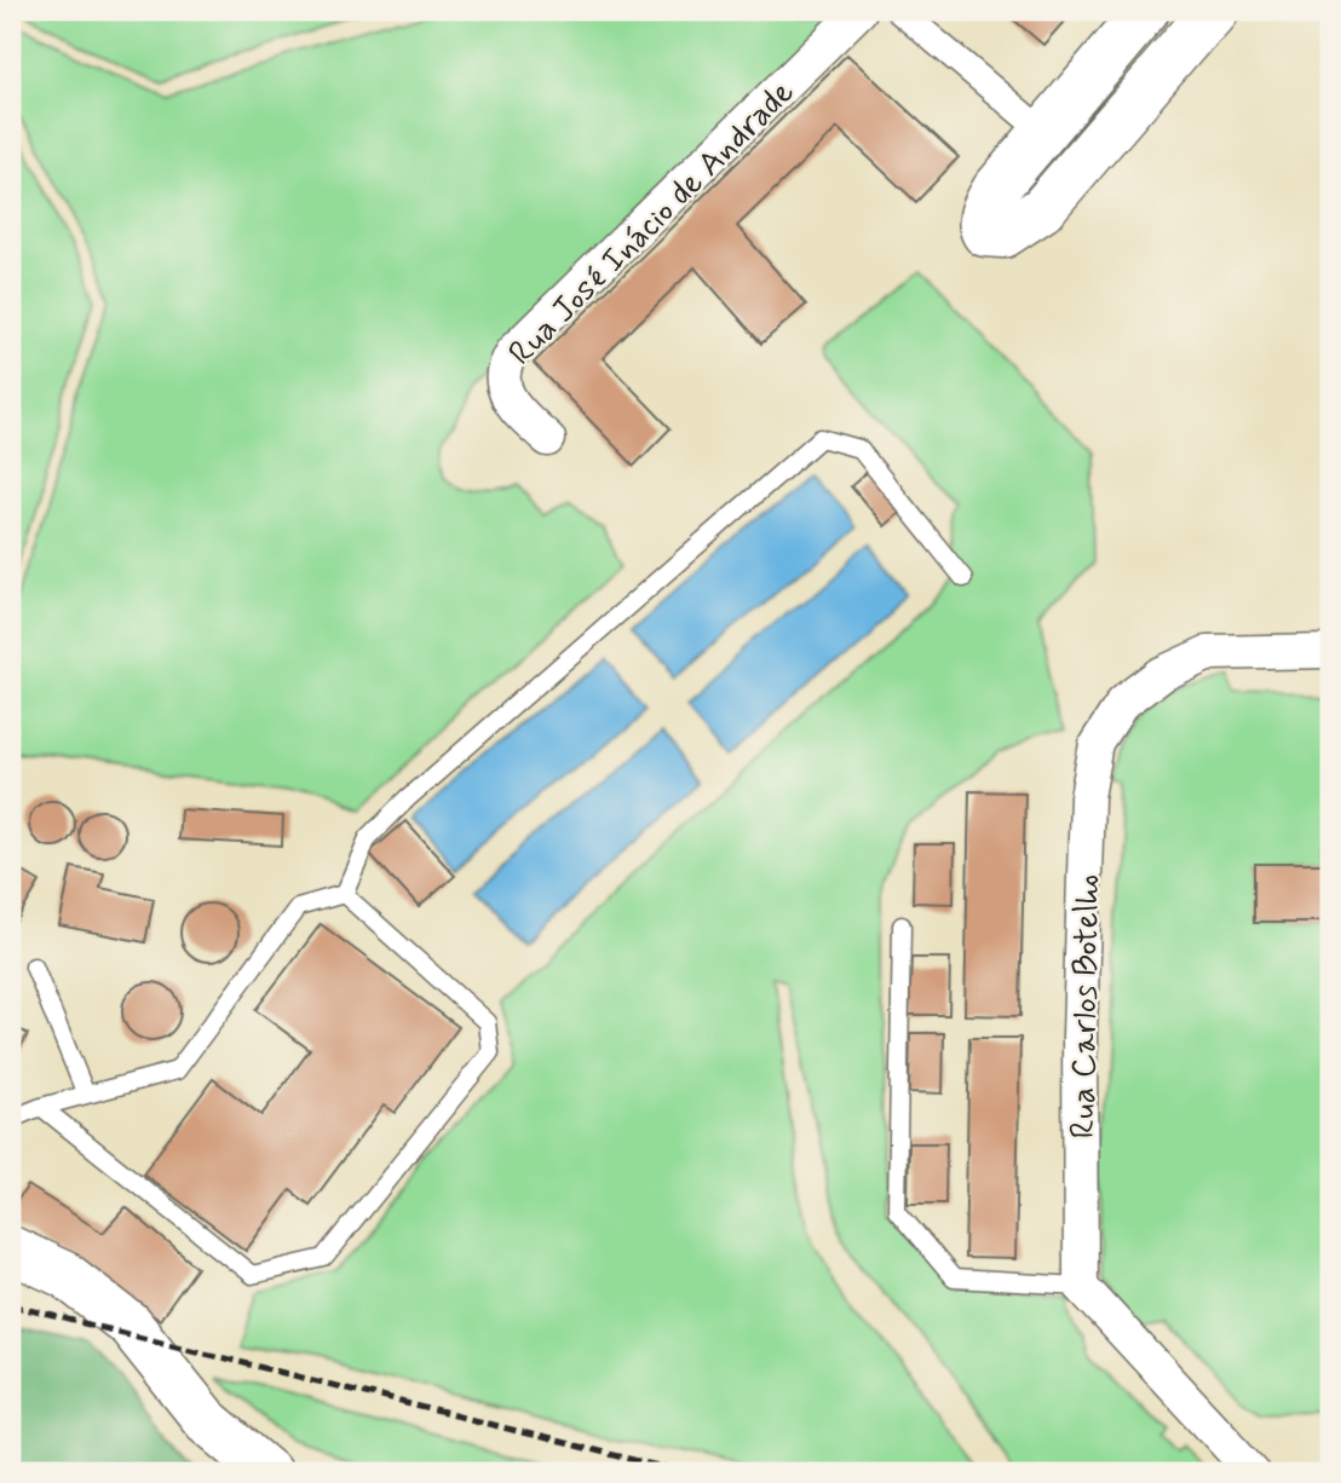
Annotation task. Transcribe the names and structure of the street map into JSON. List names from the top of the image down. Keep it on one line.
{"streets":{"street":["Rua José Inácio de Andrade","Rua Carlos Botelho"]}}
